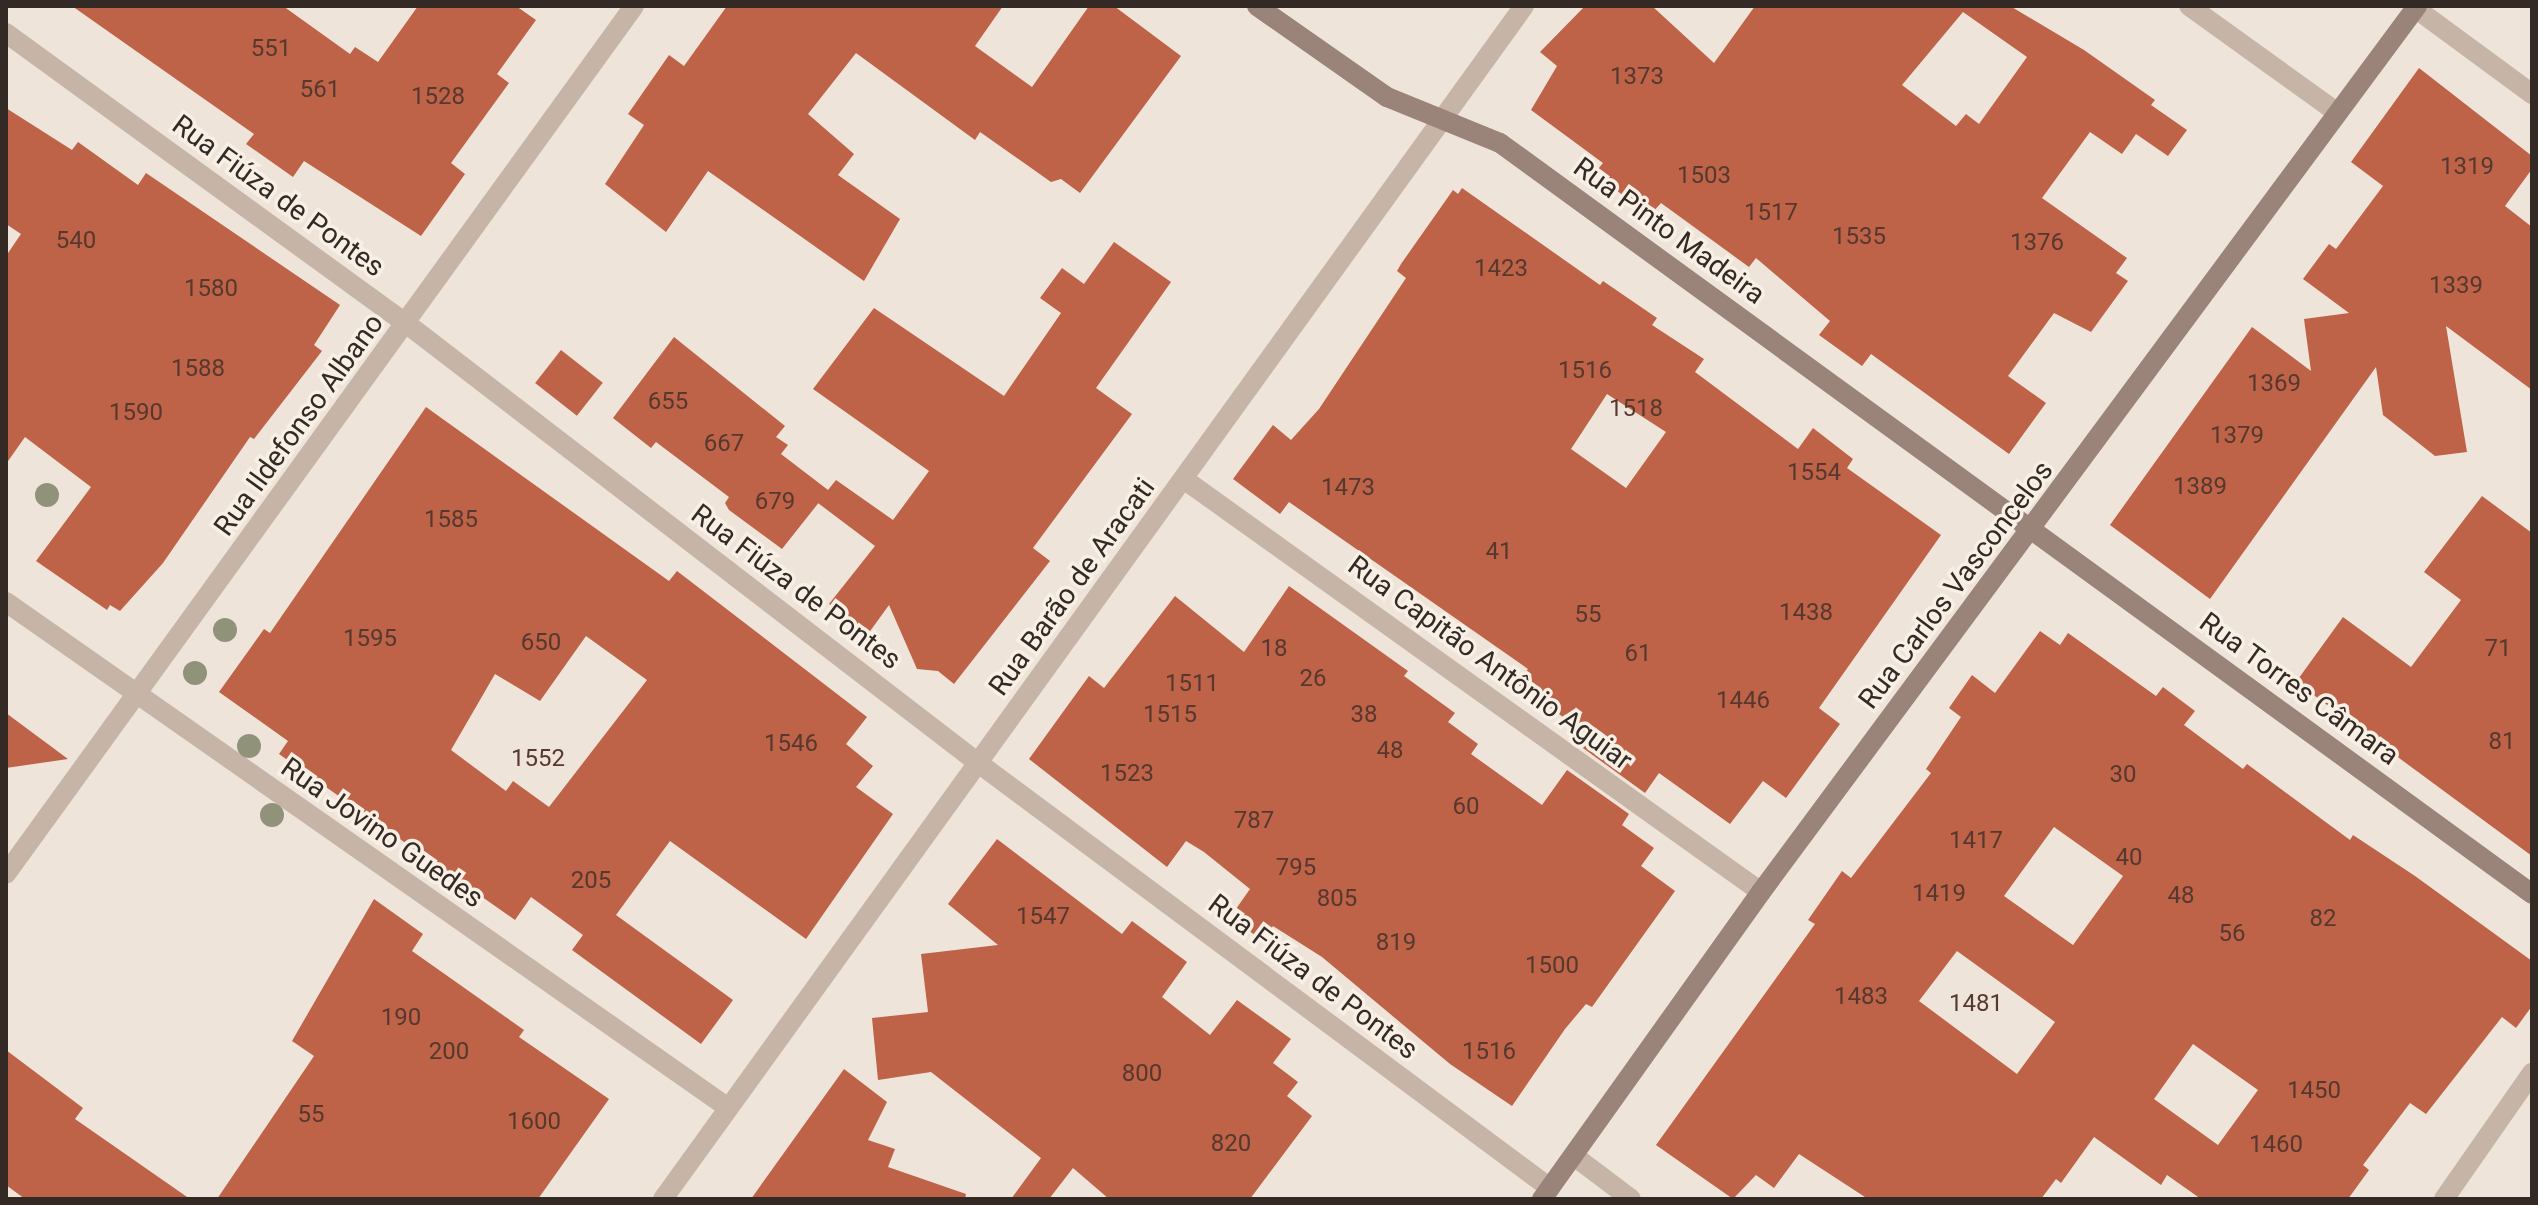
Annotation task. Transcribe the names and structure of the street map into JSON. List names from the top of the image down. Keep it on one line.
{"streets":{"main road":["Rua Pinto Madeira","Rua Carlos Vasconcelos","Rua Torres Câmara"],"street":["Rua Fiúza de Pontes","Rua Ildefonso Albano","Rua Barão de Aracati","Rua Capitão Antônio Aguiar","Rua Jovino Guedes"]},"crossings":[["Rua Fiúza de Pontes","Rua Ildefonso Albano"],["Rua Fiúza de Pontes","Rua Carlos Vasconcelos"],["Rua Fiúza de Pontes","Rua Barão de Aracati"],["Rua Pinto Madeira","Rua Carlos Vasconcelos"],["Rua Pinto Madeira","Rua Barão de Aracati"],["Rua Pinto Madeira","Rua Torres Câmara"],["Rua Ildefonso Albano","Rua Jovino Guedes"],["Rua Carlos Vasconcelos","Rua Capitão Antônio Aguiar"],["Rua Carlos Vasconcelos","Rua Torres Câmara"],["Rua Barão de Aracati","Rua Capitão Antônio Aguiar"],["Rua Barão de Aracati","Rua Jovino Guedes"]],"house_numbers":["551","1373","561","1528","1319","1503","1517","1535","540","1376","1423","1339","1580","1588","1516","1369","655","1518","1590","1379","667","1554","1389","1473","679","1585","41","1438","55","1595","650","18","71","61","26","1511","1446","1515","38","81","1546","48","1552","1523","30","60","787","1417","40","795","205","1419","48","805","1547","82","56","819","1500","1483","1481","190","200","1516","800","1450","55","1600","820","1460"]}
